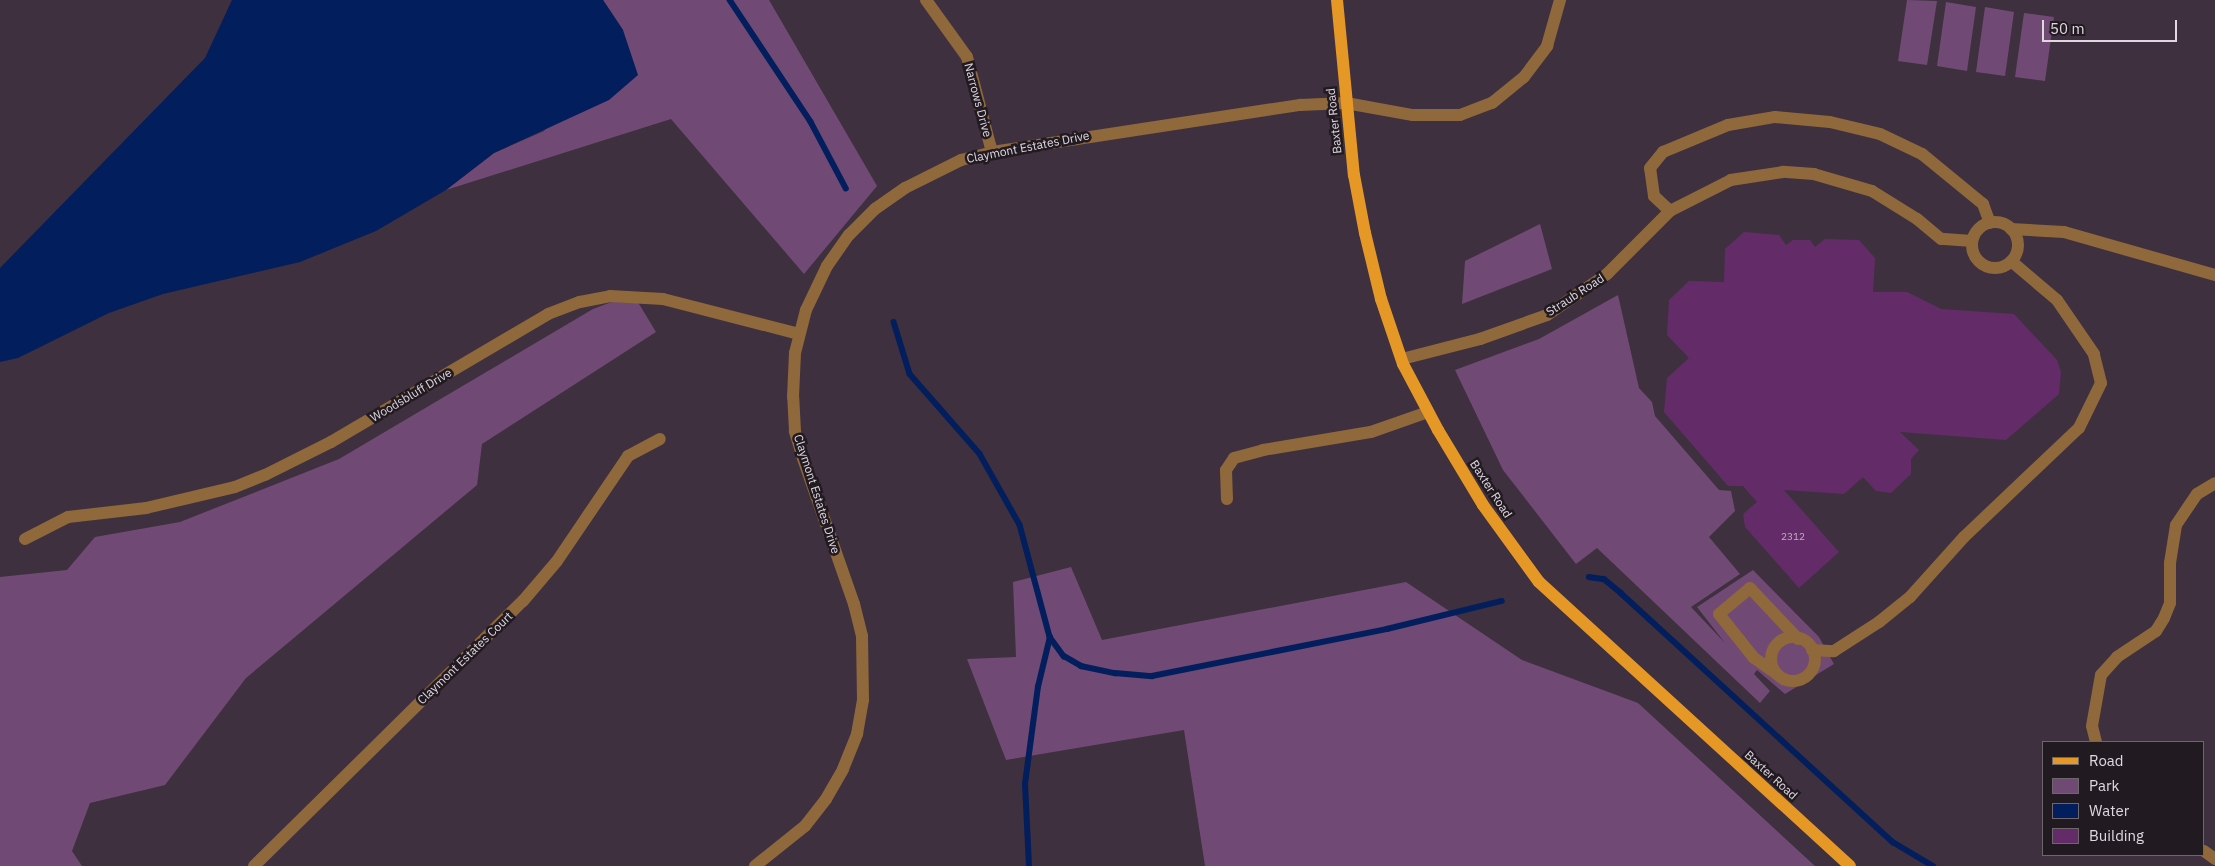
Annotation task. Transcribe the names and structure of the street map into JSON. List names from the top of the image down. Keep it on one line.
{"streets":{"main road":["Baxter Road"],"street":["Narrows Drive","Claymont Estates Drive","Straub Road","Woodsbluff Drive","Claymont Estates Court"]},"crossings":[["Narrows Drive","Claymont Estates Drive"],["Baxter Road","Claymont Estates Drive"],["Baxter Road","Straub Road"],["Claymont Estates Drive","Woodsbluff Drive"]],"house_numbers":["2312"],"legend":["Road","Park","Water","Building"],"scale_bar":"50 m"}
